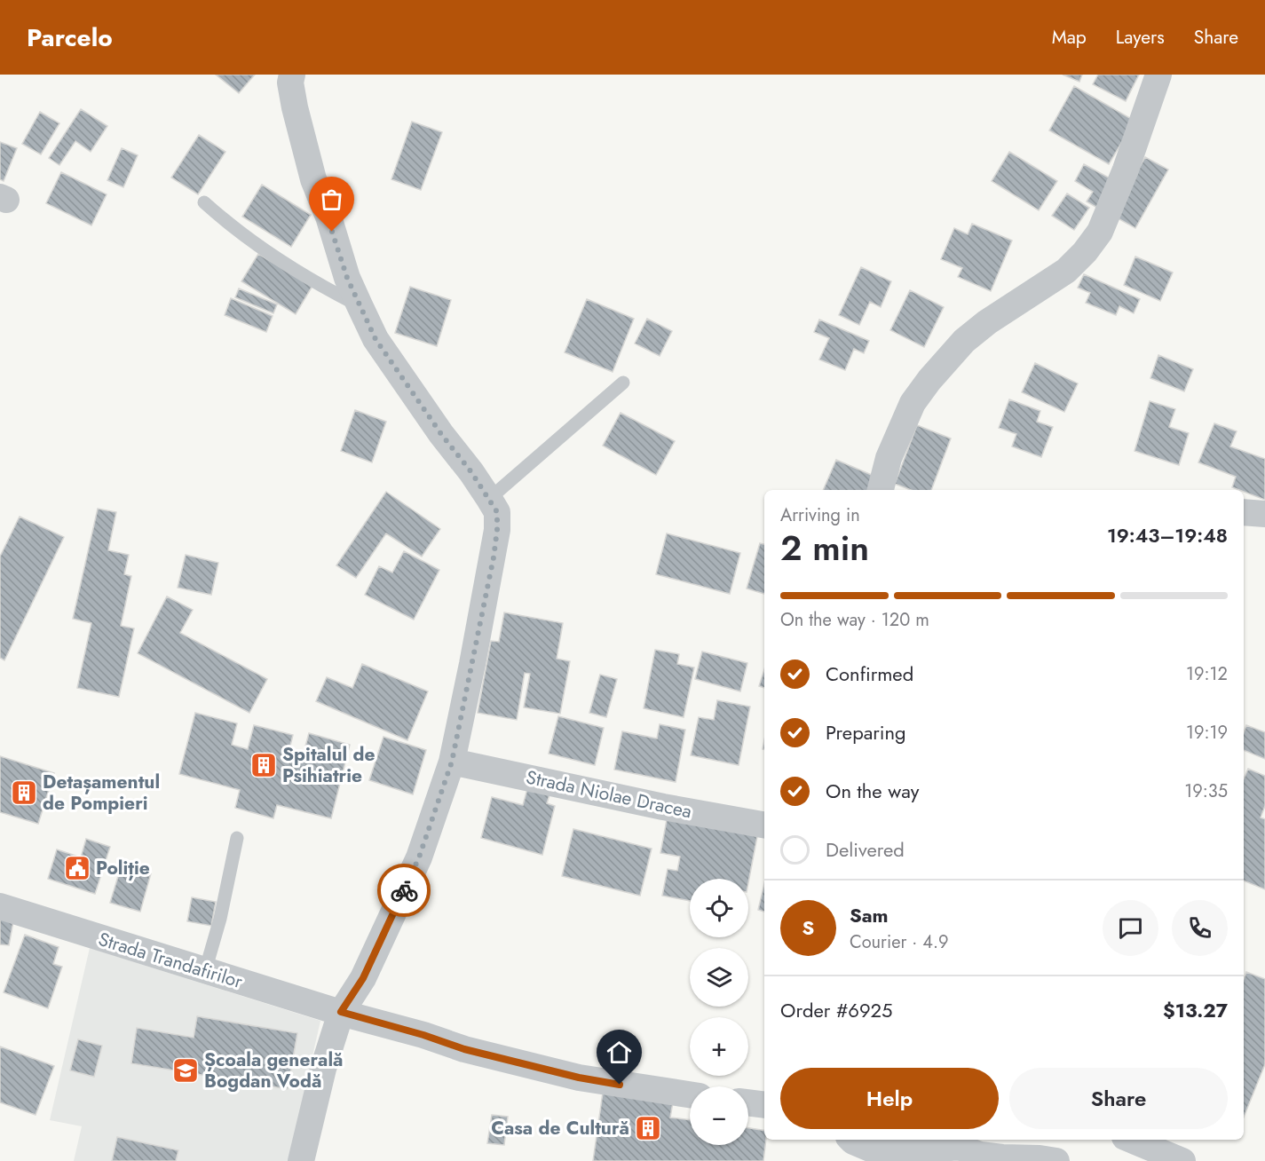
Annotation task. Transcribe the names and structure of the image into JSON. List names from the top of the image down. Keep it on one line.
{"streets":{"street":["Strada Niolae Dracea","Strada Trandafirilor"]},"places":{"building":["Spitalul de Psihiatrie","Detașamentul de Pompieri","Casa de Cultură"],"public building":["Poliție"],"school or university":["Școala generală Bogdan Vodă"]},"page":{"header":"Parcelo","nav":["Map","Layers","Share"],"heading":["2 min","Arriving in","19:43–19:48"],"panel":["Sam","Courier · 4.9","Order #6925","$13.27"],"bar":"On the way · 120 m","list":[["Confirmed","19:12"],["Preparing","19:19"],["On the way","19:35"],"Delivered"],"map_buttons":["+","−"],"round":"S","buttons":["Help","Share"]}}
